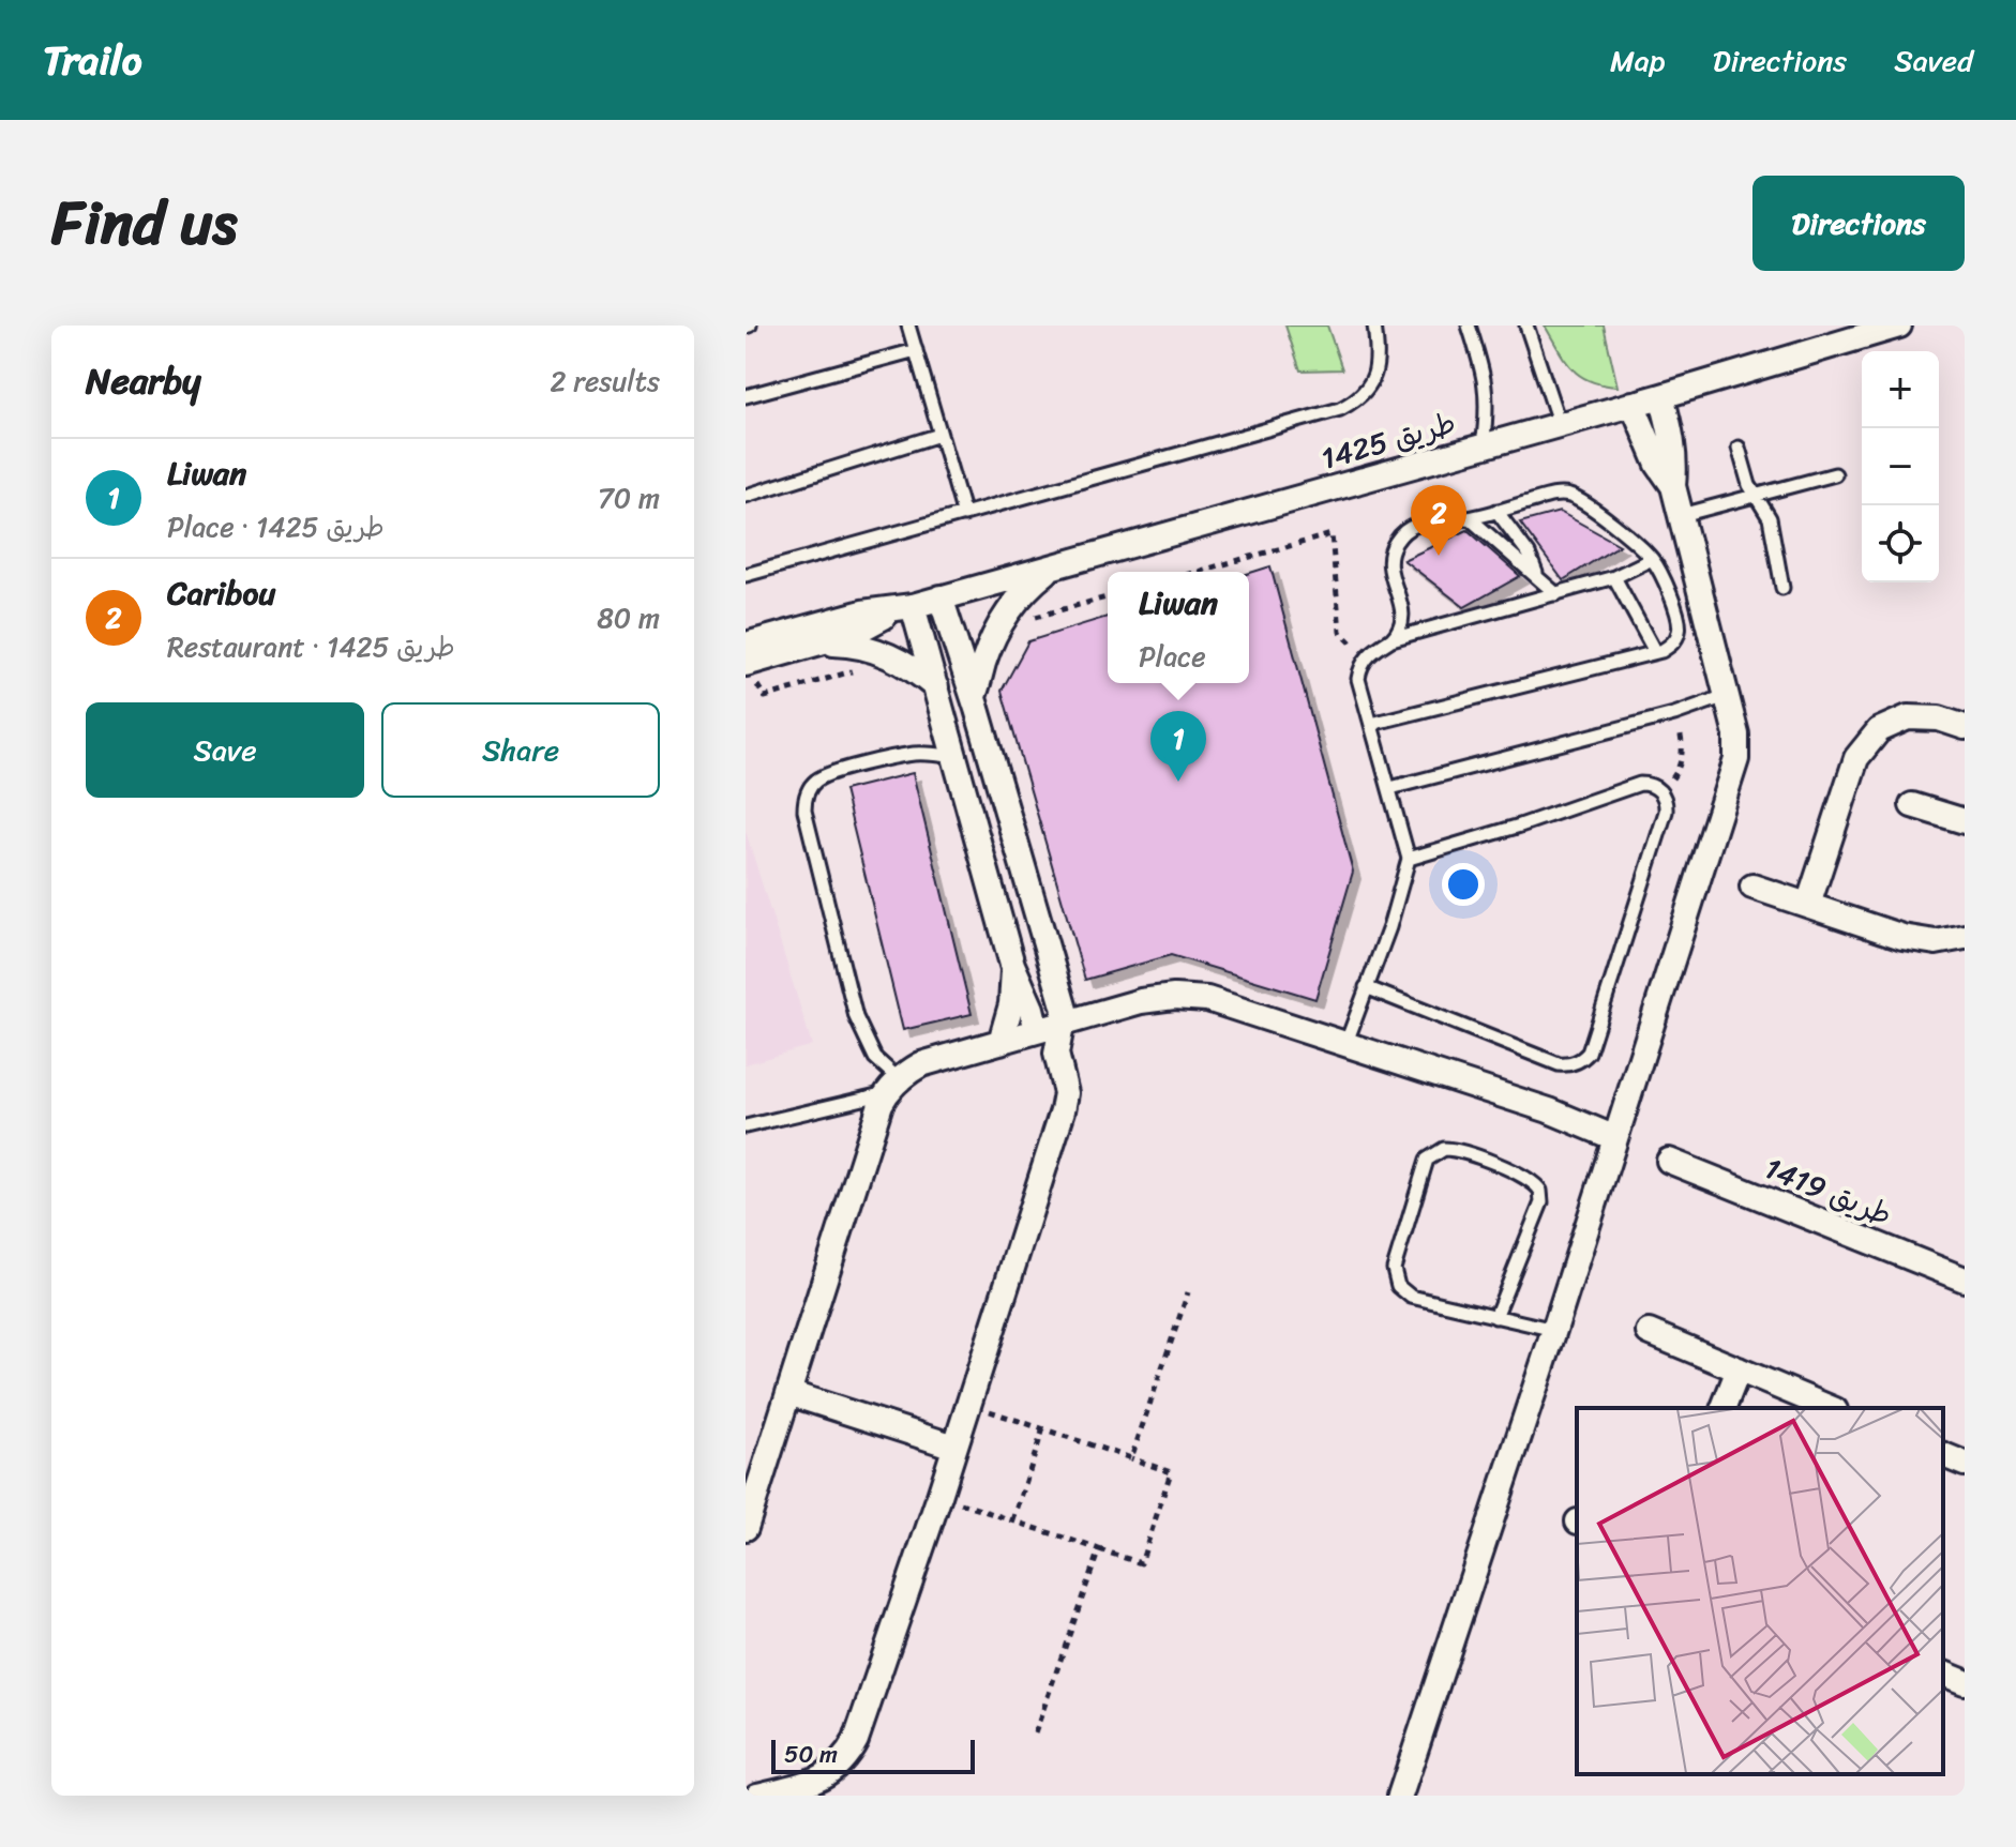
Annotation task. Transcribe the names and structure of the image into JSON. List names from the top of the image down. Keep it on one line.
{"streets":{"street":["طريق 1425","طريق 1419"]},"scale_bar":"50 m","page":{"header":"Trailo","nav":["Map","Directions","Saved"],"title":"Find us","buttons":["Directions",["Save","Share"]],"heading":["Nearby","2 results"],"map_buttons":["+","−"],"list":[{"mark":"1","name":"Liwan","note":"Place · طريق 1425","value":"70 m"},{"mark":"2","name":"Caribou","note":"Restaurant · طريق 1425","value":"80 m"}],"pins":["2","1"],"popup":["Liwan","Place"],"scale":"50 m"}}
